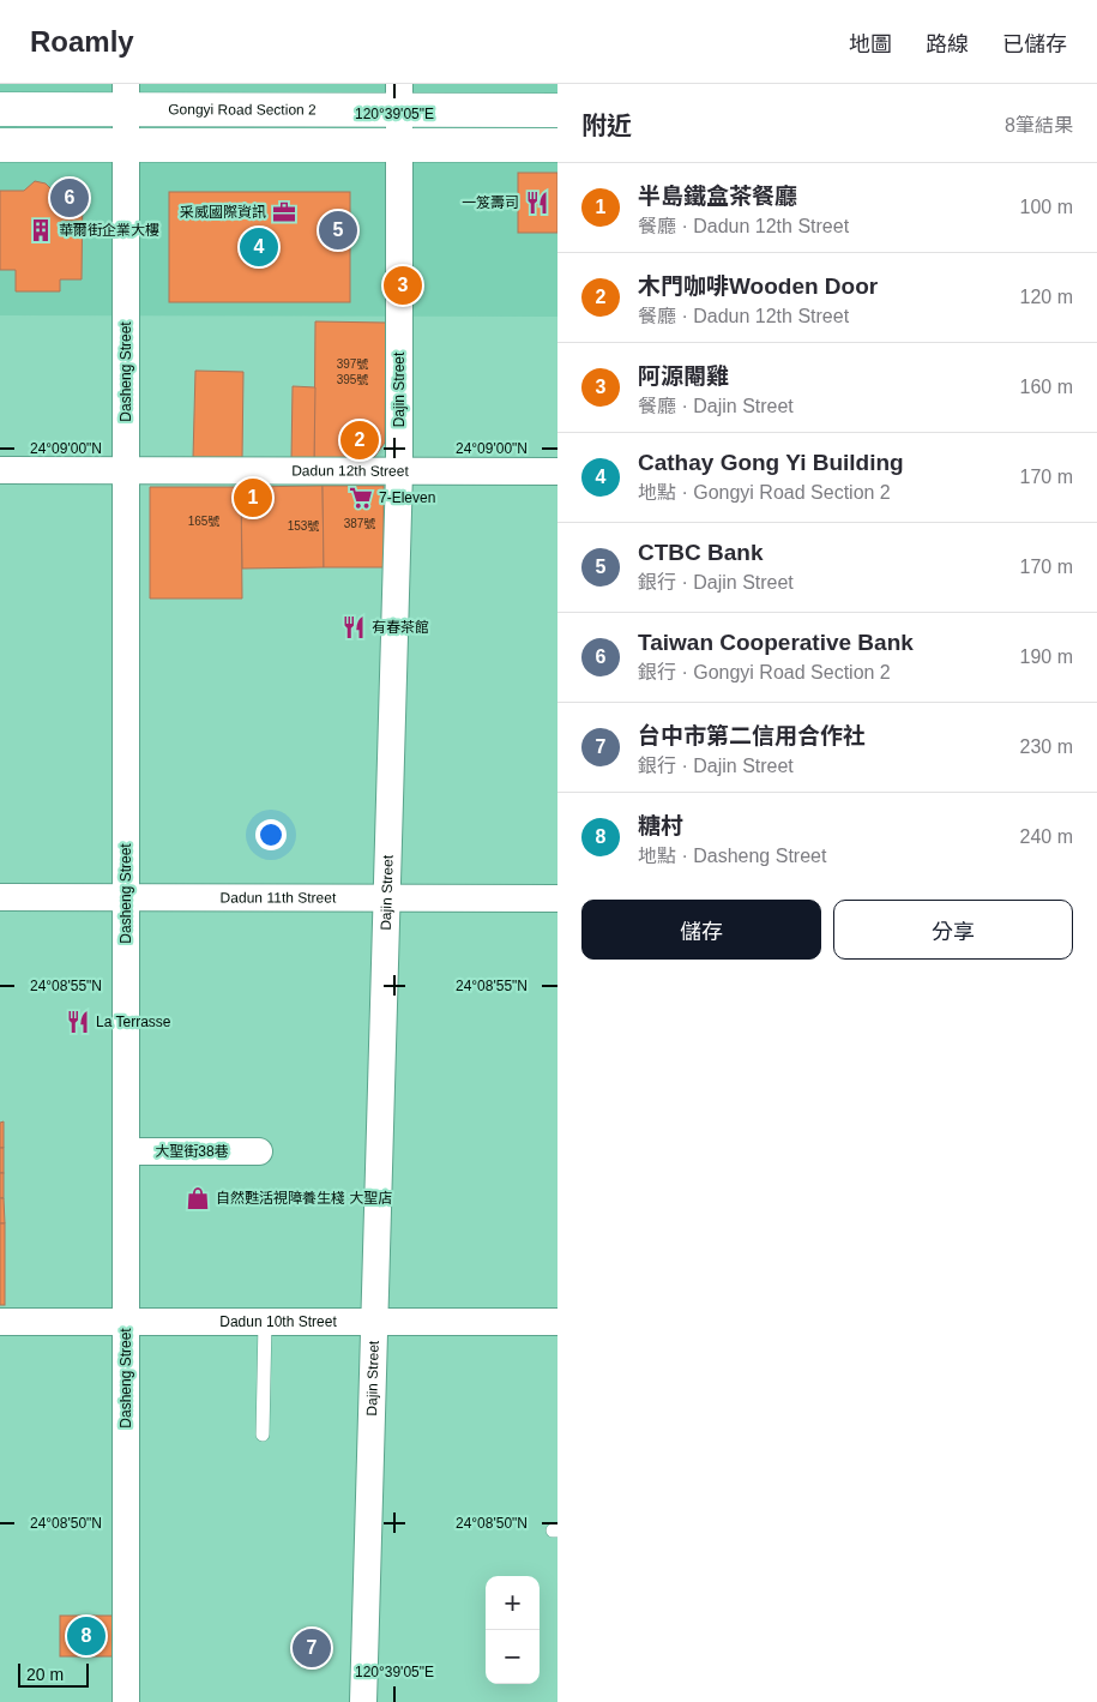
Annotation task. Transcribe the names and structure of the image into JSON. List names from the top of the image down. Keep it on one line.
{"streets":{"main road":["Gongyi Road Section 2"],"street":["Dasheng Street","Dajin Street","Dadun 12th Street","Dadun 11th Street","大聖街38巷","Dadun 10th Street"]},"crossings":[["Gongyi Road Section 2","Dasheng Street"],["Gongyi Road Section 2","Dajin Street"],["Dasheng Street","Dadun 12th Street"],["Dasheng Street","Dadun 11th Street"],["Dasheng Street","大聖街38巷"],["Dasheng Street","Dadun 10th Street"],["Dajin Street","Dadun 12th Street"],["Dajin Street","Dadun 11th Street"],["Dajin Street","Dadun 10th Street"]],"places":{"restaurant":["一笈壽司","有春茶館","La Terrasse"],"office":["采威國際資訊"],"building":["華爾街企業大樓"],"supermarket":["7-Eleven"],"shop":["自然甦活視障養生棧 大聖店"]},"house_numbers":["397號","395號","165號","387號","153號"],"scale_bar":"20 m","page":{"header":"Roamly","nav":["地圖","路線","已儲存"],"heading":["附近","8筆結果"],"list":[{"mark":"1","name":"半島鐵盒茶餐廳","note":"餐廳 · Dadun 12th Street","value":"100 m"},{"mark":"2","name":"木門咖啡Wooden Door","note":"餐廳 · Dadun 12th Street","value":"120 m"},{"mark":"3","name":"阿源閹雞","note":"餐廳 · Dajin Street","value":"160 m"},{"mark":"4","name":"Cathay Gong Yi Building","note":"地點 · Gongyi Road Section 2","value":"170 m"},{"mark":"5","name":"CTBC Bank","note":"銀行 · Dajin Street","value":"170 m"},{"mark":"6","name":"Taiwan Cooperative Bank","note":"銀行 · Gongyi Road Section 2","value":"190 m"},{"mark":"7","name":"台中市第二信用合作社","note":"銀行 · Dajin Street","value":"230 m"},{"mark":"8","name":"糖村","note":"地點 · Dasheng Street","value":"240 m"}],"pins":["6","5","4","3","2","1","8","7"],"buttons":["儲存","分享"],"map_buttons":["+","−"],"scale":"20 m"},"coordinates":["120°39'05\"E","24°09'00\"N","24°08'55\"N","24°08'50\"N"]}
